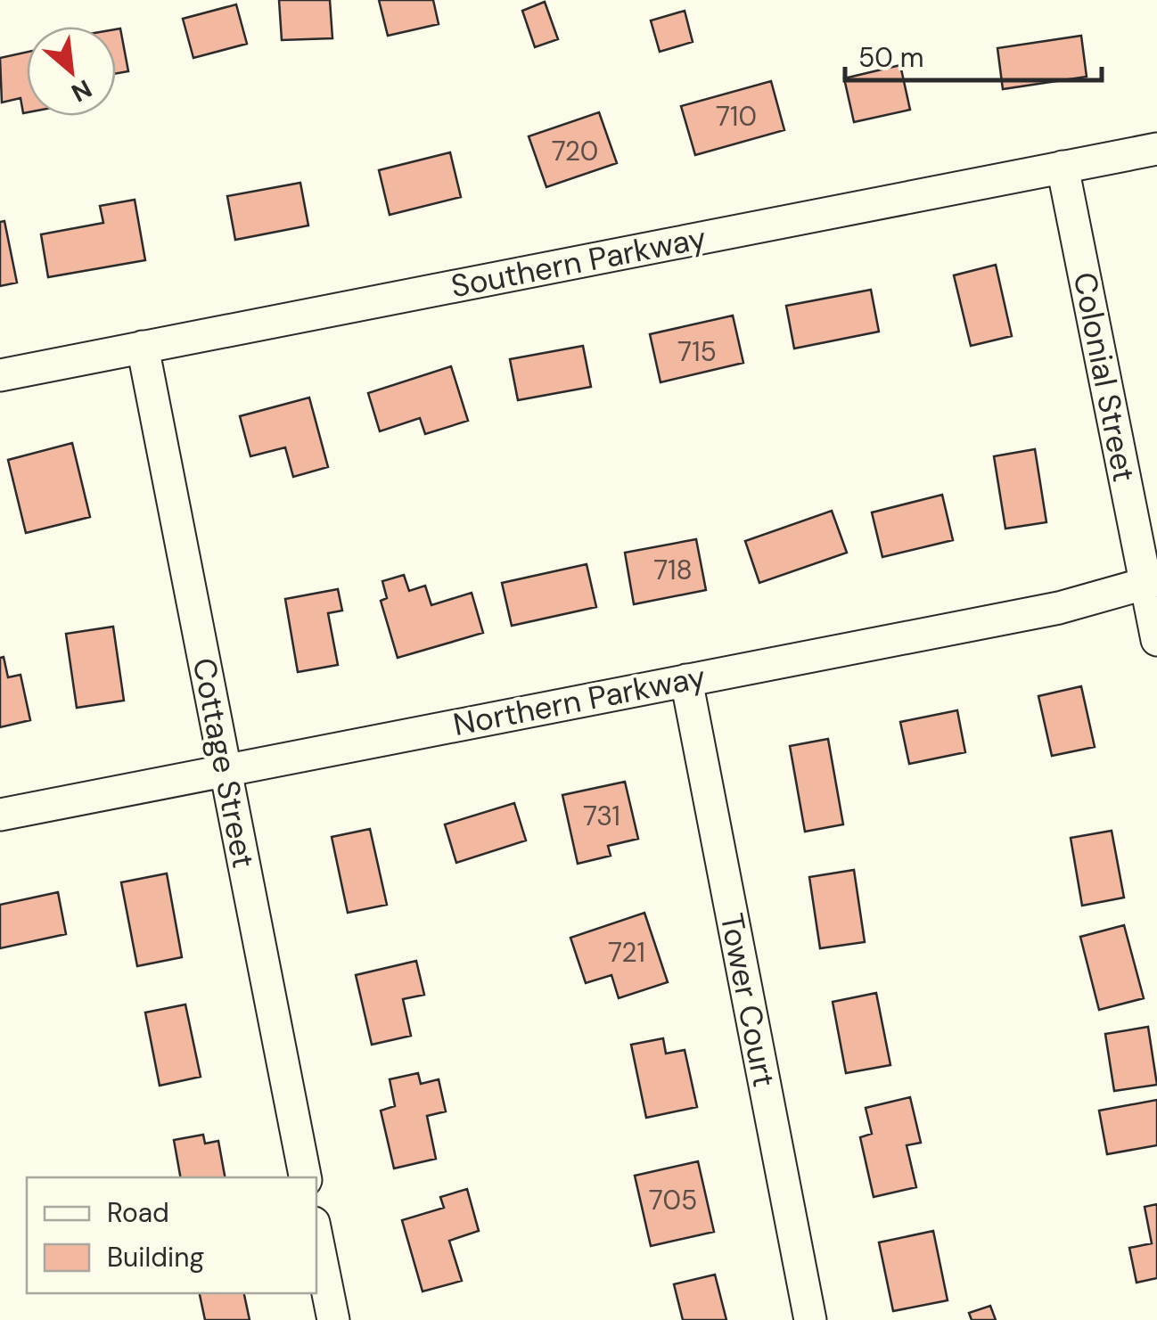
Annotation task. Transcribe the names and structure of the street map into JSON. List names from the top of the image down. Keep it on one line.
{"streets":{"street":["Southern Parkway","Colonial Street","Northern Parkway","Cottage Street","Tower Court"]},"crossings":[["Southern Parkway","Colonial Street"],["Southern Parkway","Cottage Street"],["Colonial Street","Northern Parkway"],["Northern Parkway","Cottage Street"],["Northern Parkway","Tower Court"]],"house_numbers":["710","720","715","718","731","721","705"],"legend":["Road","Building"],"scale_bar":"50 m","north":"bottom right"}
